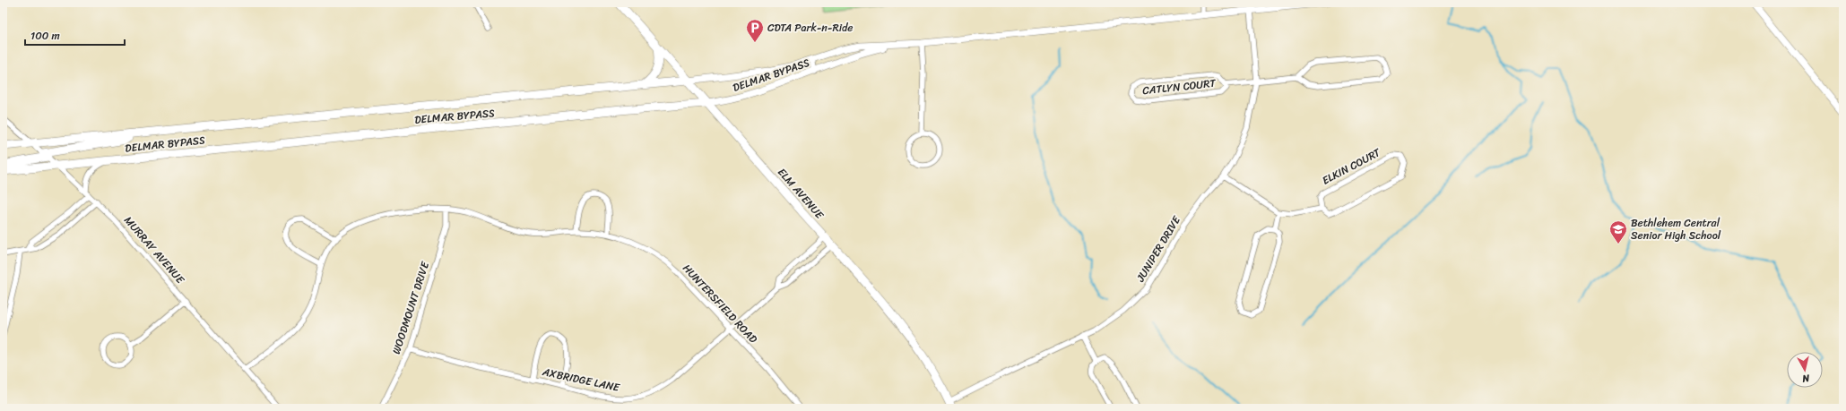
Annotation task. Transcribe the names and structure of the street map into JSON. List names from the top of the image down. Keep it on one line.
{"streets":{"main road":["DELMAR BYPASS","ELM AVENUE"],"street":["CATLYN COURT","ELKIN COURT","JUNIPER DRIVE","MURRAY AVENUE","HUNTERSFIELD ROAD","WOODMOUNT DRIVE","AXBRIDGE LANE"]},"crossings":[["DELMAR BYPASS","ELM AVENUE"],["DELMAR BYPASS","JUNIPER DRIVE"],["DELMAR BYPASS","MURRAY AVENUE"],["CATLYN COURT","JUNIPER DRIVE"],["ELM AVENUE","JUNIPER DRIVE"],["ELM AVENUE","AXBRIDGE LANE"],["MURRAY AVENUE","HUNTERSFIELD ROAD"],["HUNTERSFIELD ROAD","WOODMOUNT DRIVE"],["HUNTERSFIELD ROAD","AXBRIDGE LANE"],["WOODMOUNT DRIVE","AXBRIDGE LANE"]],"places":{"parking":["CDTA Park-n-Ride"],"school or university":["Bethlehem Central Senior High School"]},"scale_bar":"100 m","north":"bottom"}
